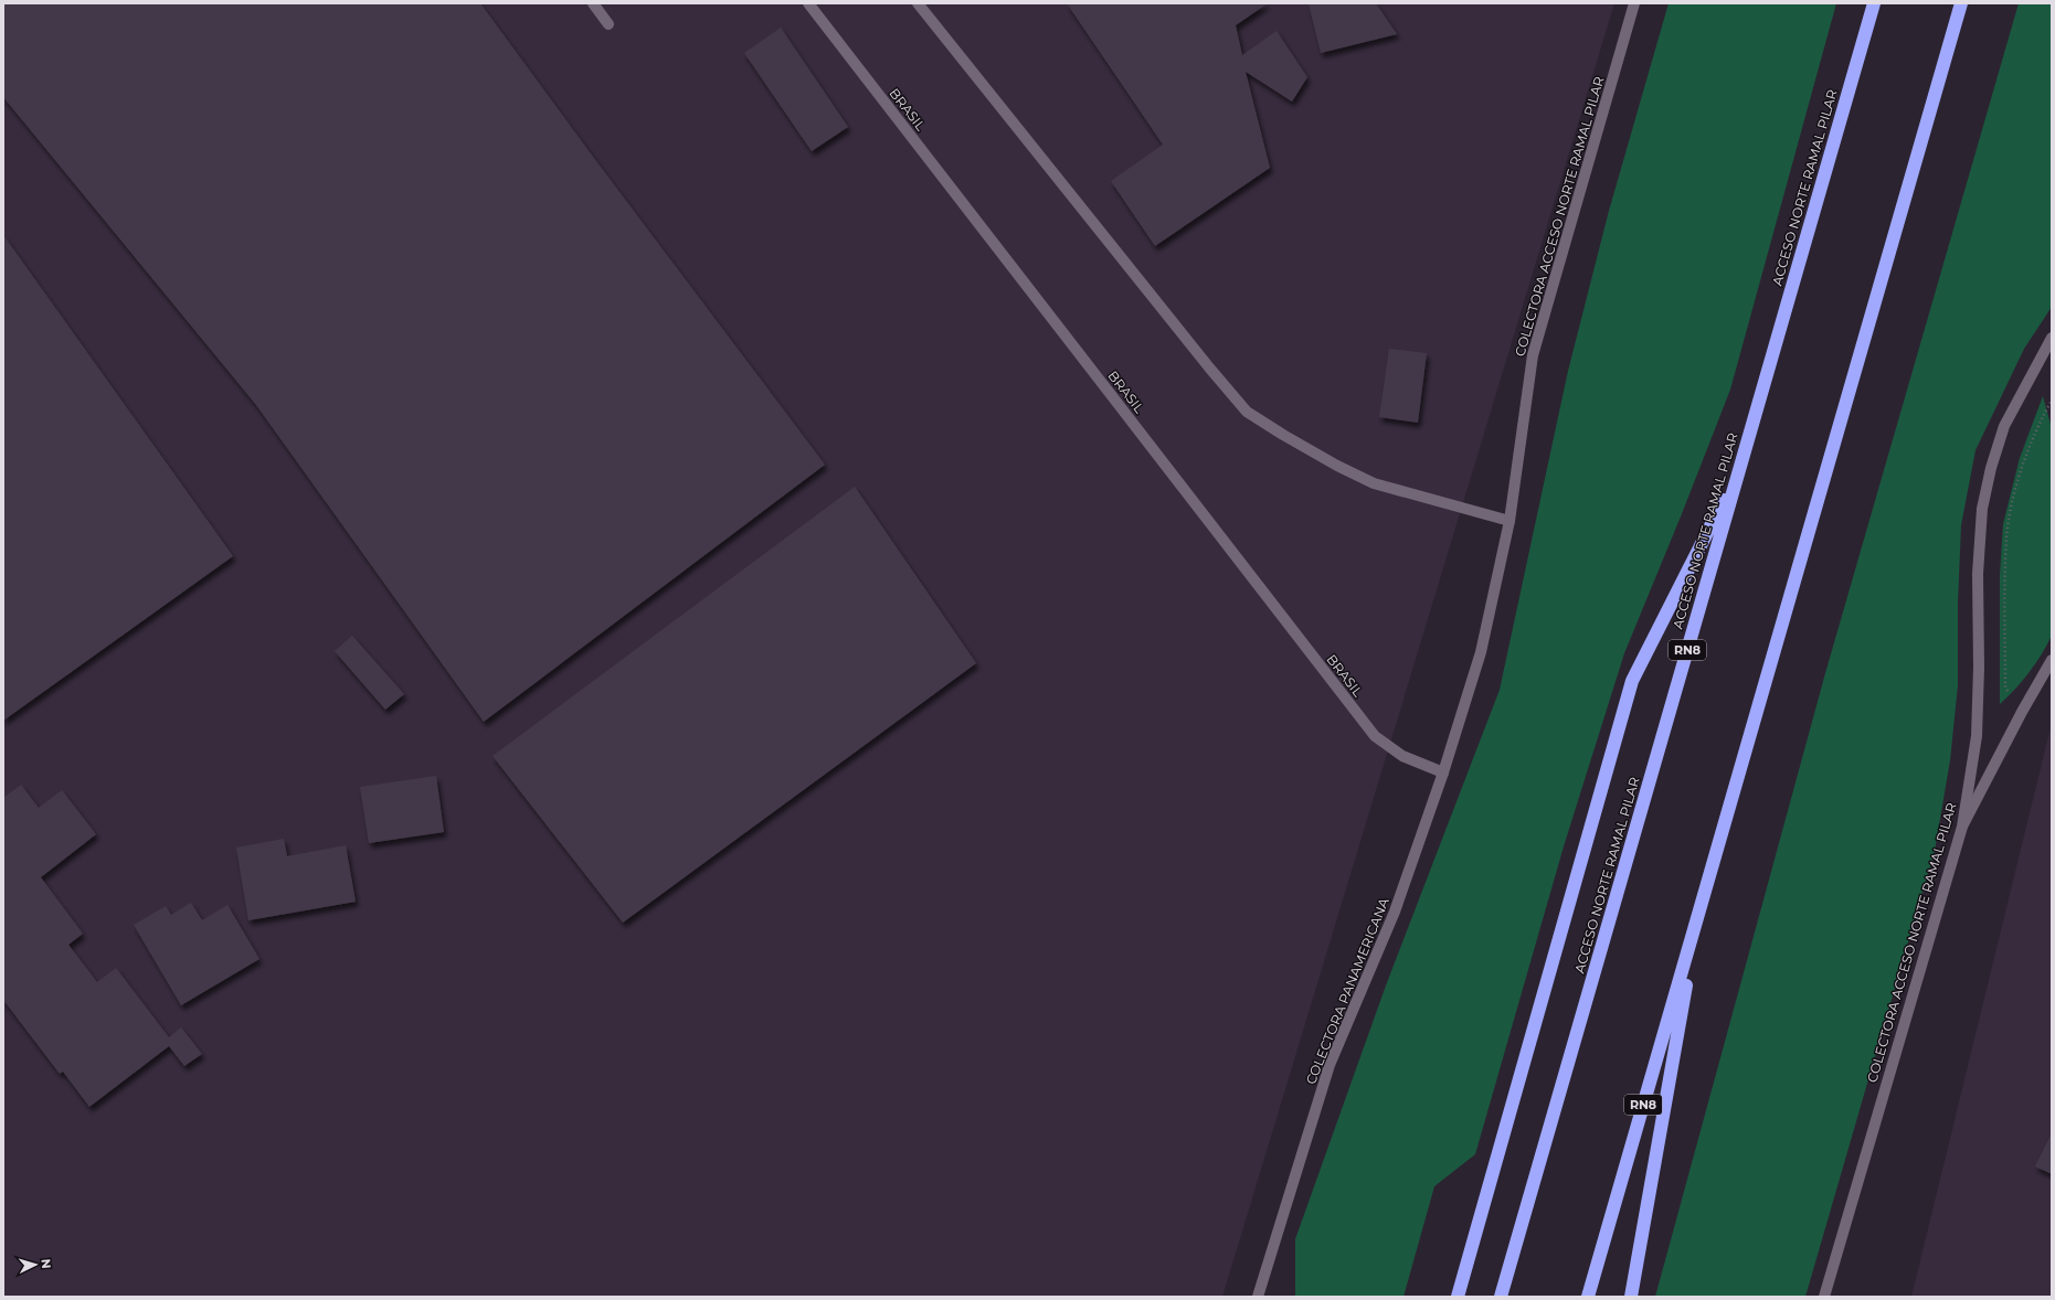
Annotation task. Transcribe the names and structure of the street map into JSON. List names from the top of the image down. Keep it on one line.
{"streets":{"highway":["ACCESO NORTE RAMAL PILAR","RN8"],"street":["BRASIL","COLECTORA ACCESO NORTE RAMAL PILAR","COLECTORA PANAMERICANA"]},"crossings":[["BRASIL","COLECTORA ACCESO NORTE RAMAL PILAR"],["BRASIL","COLECTORA PANAMERICANA"],["COLECTORA ACCESO NORTE RAMAL PILAR","COLECTORA PANAMERICANA"]],"north":"right"}
